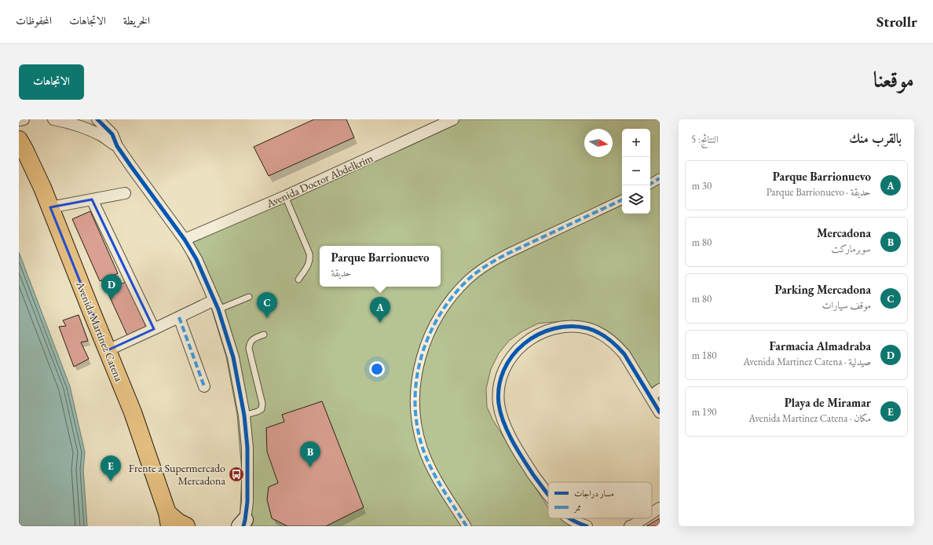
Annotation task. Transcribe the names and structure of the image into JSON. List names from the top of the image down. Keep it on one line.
{"streets":{"highway":["Avenida Martinez Catena"],"street":["Avenida Doctor Abdelkrim"]},"places":{"bus stop":["Frente a Supermercado Mercadona"]},"legend":["مسار دراجات","ممر"],"north":"right","page":{"header":"Strollr","nav":["الخريطة","الاتجاهات","المحفوظات"],"title":"موقعنا","buttons":"الاتجاهات","heading":["بالقرب منك","النتائج: 5"],"map_buttons":["+","−"],"list":[{"mark":"A","name":"Parque Barrionuevo","note":"حديقة · Parque Barrionuevo","value":"30 m"},{"mark":"B","name":"Mercadona","note":"سوبرماركت","value":"80 m"},{"mark":"C","name":"Parking Mercadona","note":"موقف سيارات","value":"80 m"},{"mark":"D","name":"Farmacia Almadraba","note":"صيدلية · Avenida Martinez Catena","value":"180 m"},{"mark":"E","name":"Playa de Miramar","note":"مكان · Avenida Martinez Catena","value":"190 m"}],"popup":["Parque Barrionuevo","حديقة"],"pins":["D","C","A","B","E"]}}
